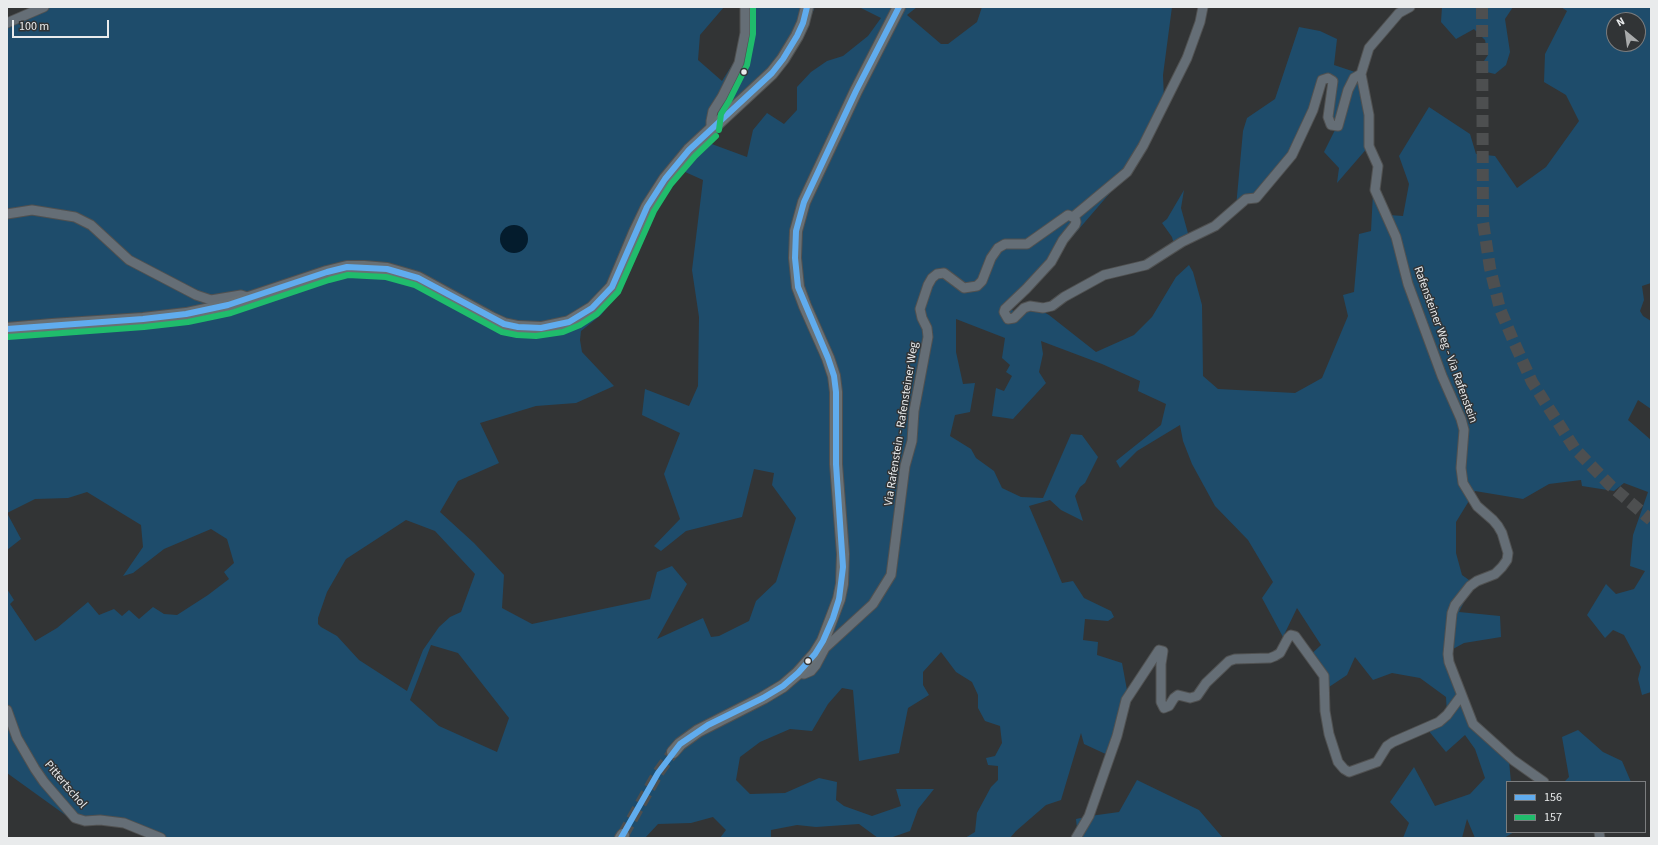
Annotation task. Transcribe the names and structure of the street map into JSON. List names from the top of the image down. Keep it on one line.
{"streets":{"street":["Rafensteiner Weg - Via Rafenstein","Via Rafenstein - Rafensteiner Weg","Pittertschol"]},"lines":["transit line 156","transit line 157"],"legend":["156","157"],"scale_bar":"100 m","north":"top left"}
